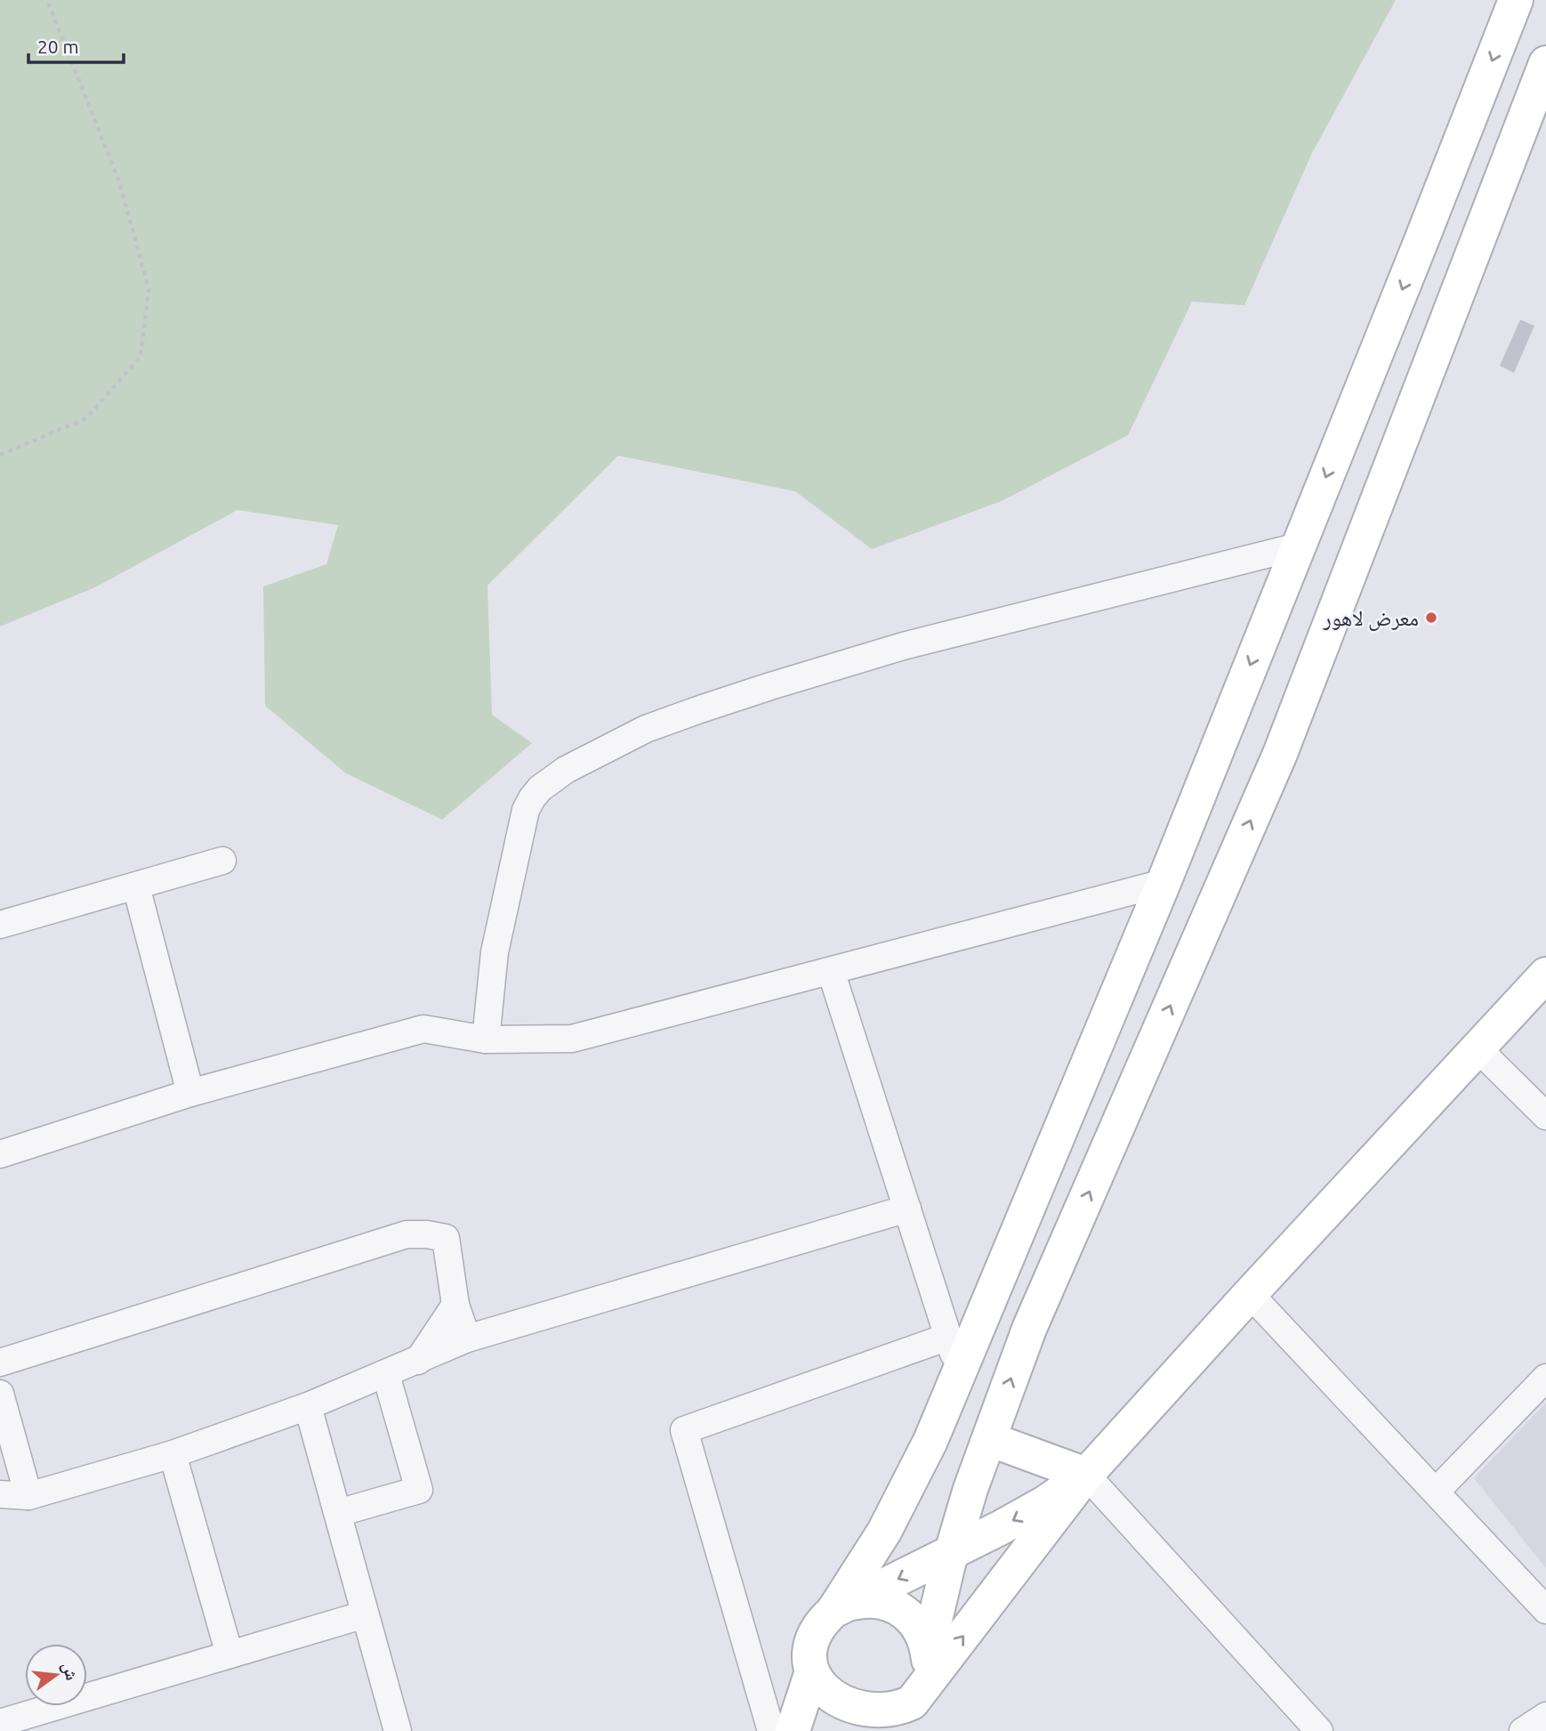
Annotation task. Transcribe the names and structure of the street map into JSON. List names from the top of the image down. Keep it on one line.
{"places":["معرض لاهور"],"scale_bar":"20 m","north":"right"}
